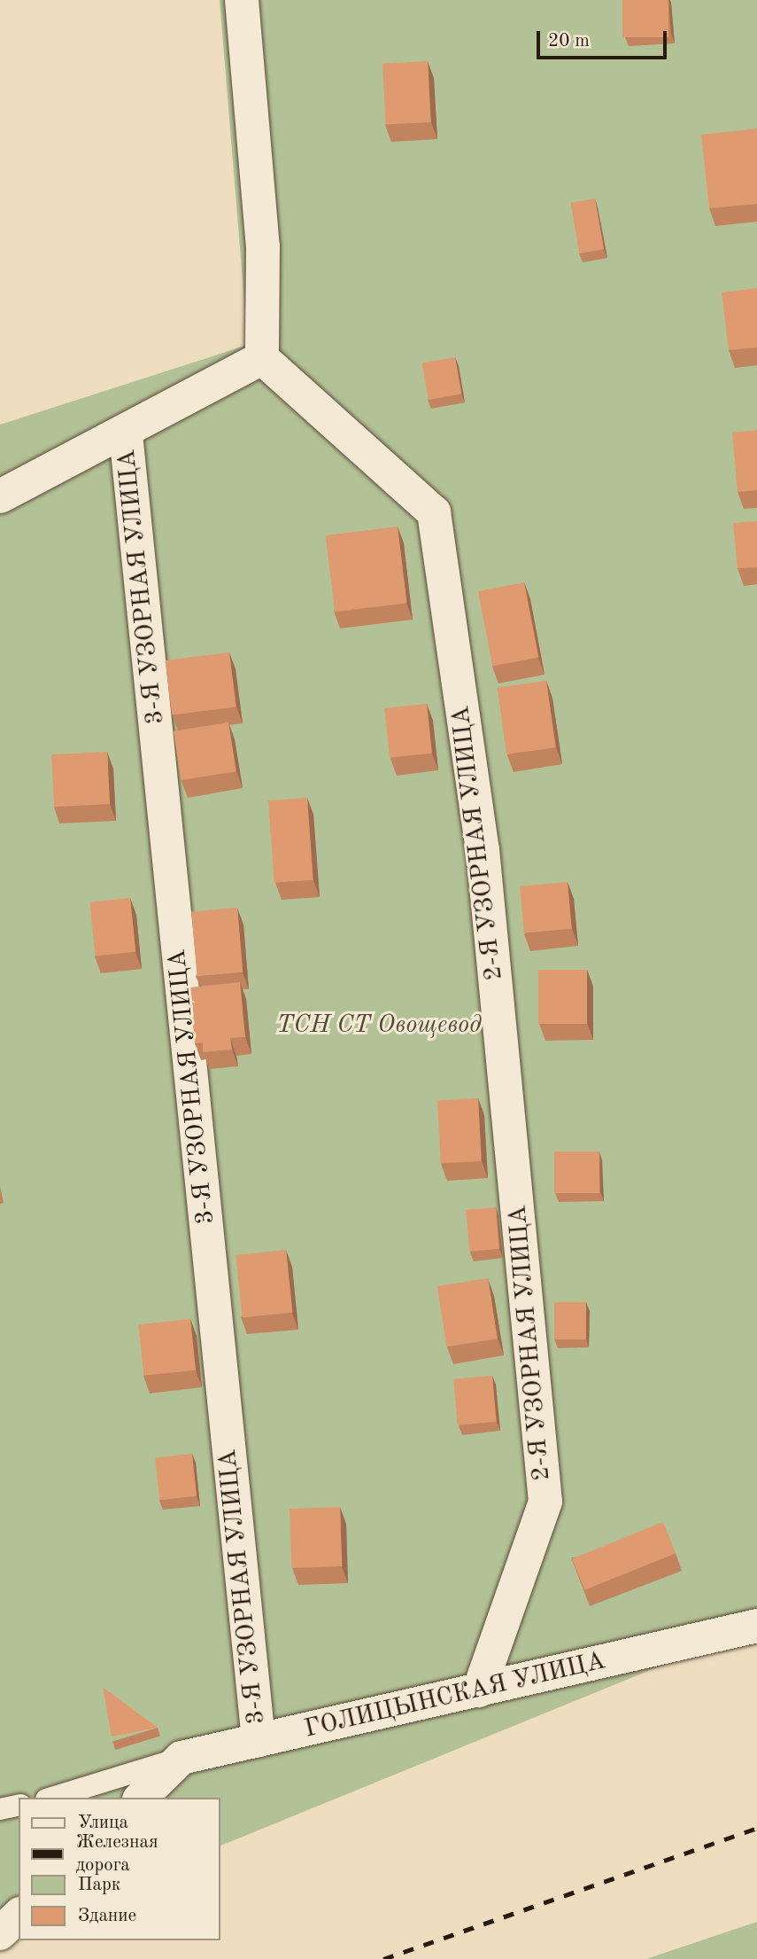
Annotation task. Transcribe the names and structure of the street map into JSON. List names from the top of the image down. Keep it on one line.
{"streets":{"street":["3-Я УЗОРНАЯ УЛИЦА","2-Я УЗОРНАЯ УЛИЦА","ГОЛИЦЫНСКАЯ УЛИЦА"]},"crossings":[["3-Я УЗОРНАЯ УЛИЦА","ГОЛИЦЫНСКАЯ УЛИЦА"],["2-Я УЗОРНАЯ УЛИЦА","ГОЛИЦЫНСКАЯ УЛИЦА"]],"parks":["ТСН СТ Овощевод"],"legend":["Улица","Железная дорога","Парк","Здание"],"scale_bar":"20 m"}
